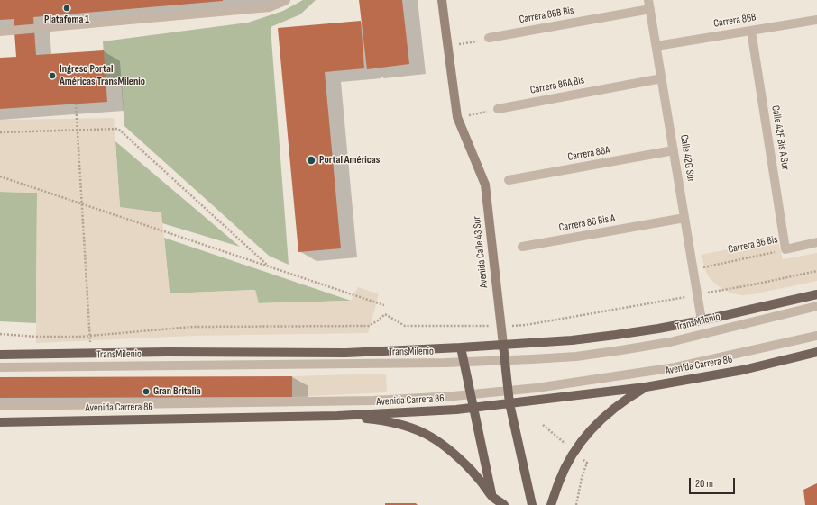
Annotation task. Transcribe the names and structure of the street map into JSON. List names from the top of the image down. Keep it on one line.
{"streets":{"main road":["Avenida Calle 43 Sur","Avenida Carrera 86"],"street":["Carrera 86B Bis","Carrera 86B","Carrera 86A Bis","Calle 42F Bis A Sur","Carrera 86A","Calle 42G Sur","Carrera 86 Bis A","Carrera 86 Bis","TransMilenio"]},"crossings":[["Carrera 86B Bis","Calle 42G Sur"],["Carrera 86B","Calle 42F Bis A Sur"],["Carrera 86B","Calle 42G Sur"],["Carrera 86A Bis","Calle 42G Sur"],["Calle 42F Bis A Sur","Carrera 86 Bis"],["Carrera 86A","Calle 42G Sur"],["Calle 42G Sur","Carrera 86 Bis A"],["Calle 42G Sur","Carrera 86 Bis"],["Avenida Calle 43 Sur","TransMilenio"],["Avenida Calle 43 Sur","Avenida Carrera 86"]],"places":["Platafoma 1","Ingreso Portal Américas TransMilenio","Portal Américas","Gran Britalia"],"scale_bar":"20 m"}
